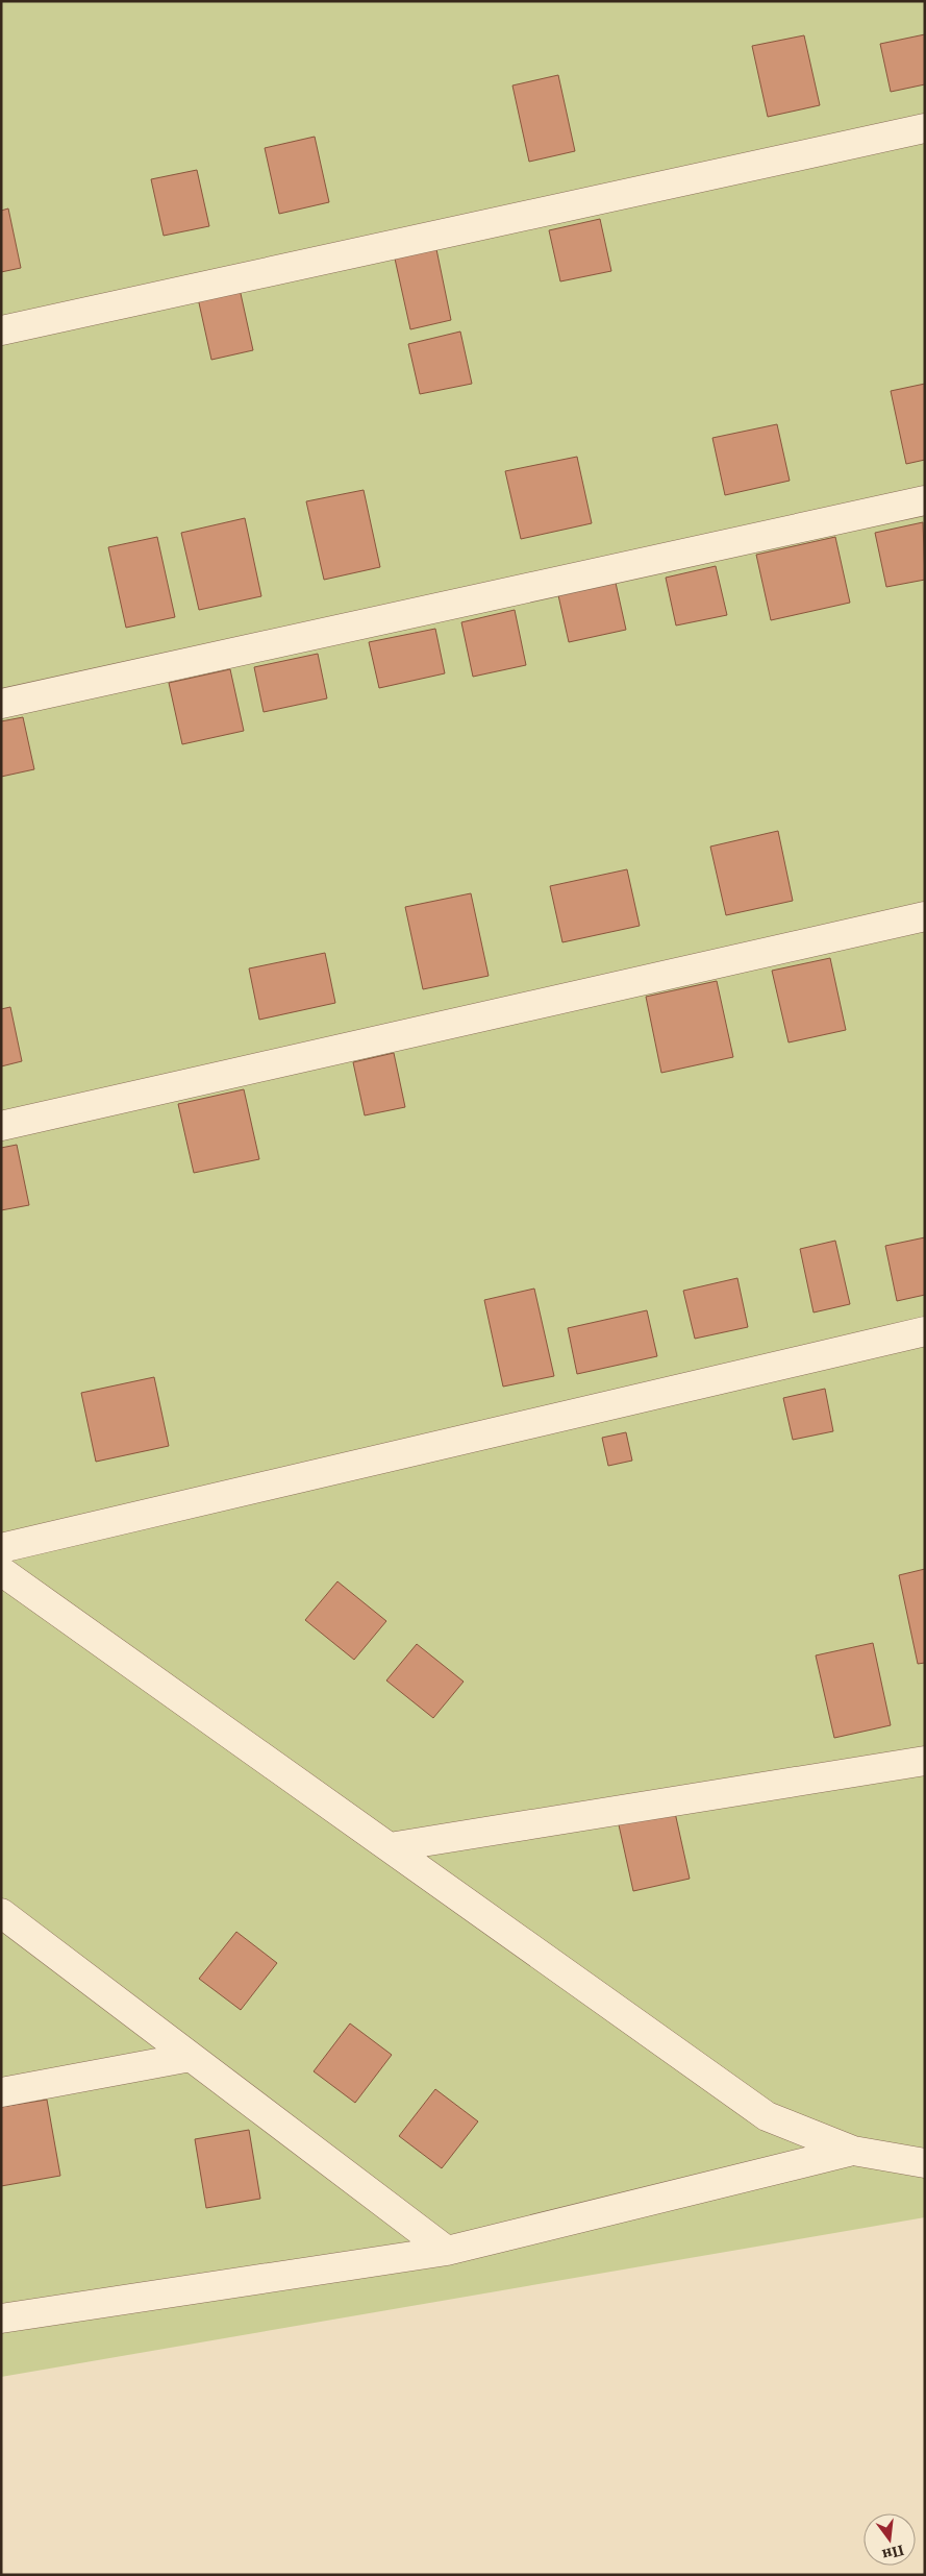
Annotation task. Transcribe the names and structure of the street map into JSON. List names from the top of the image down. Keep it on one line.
{"north":"bottom"}
